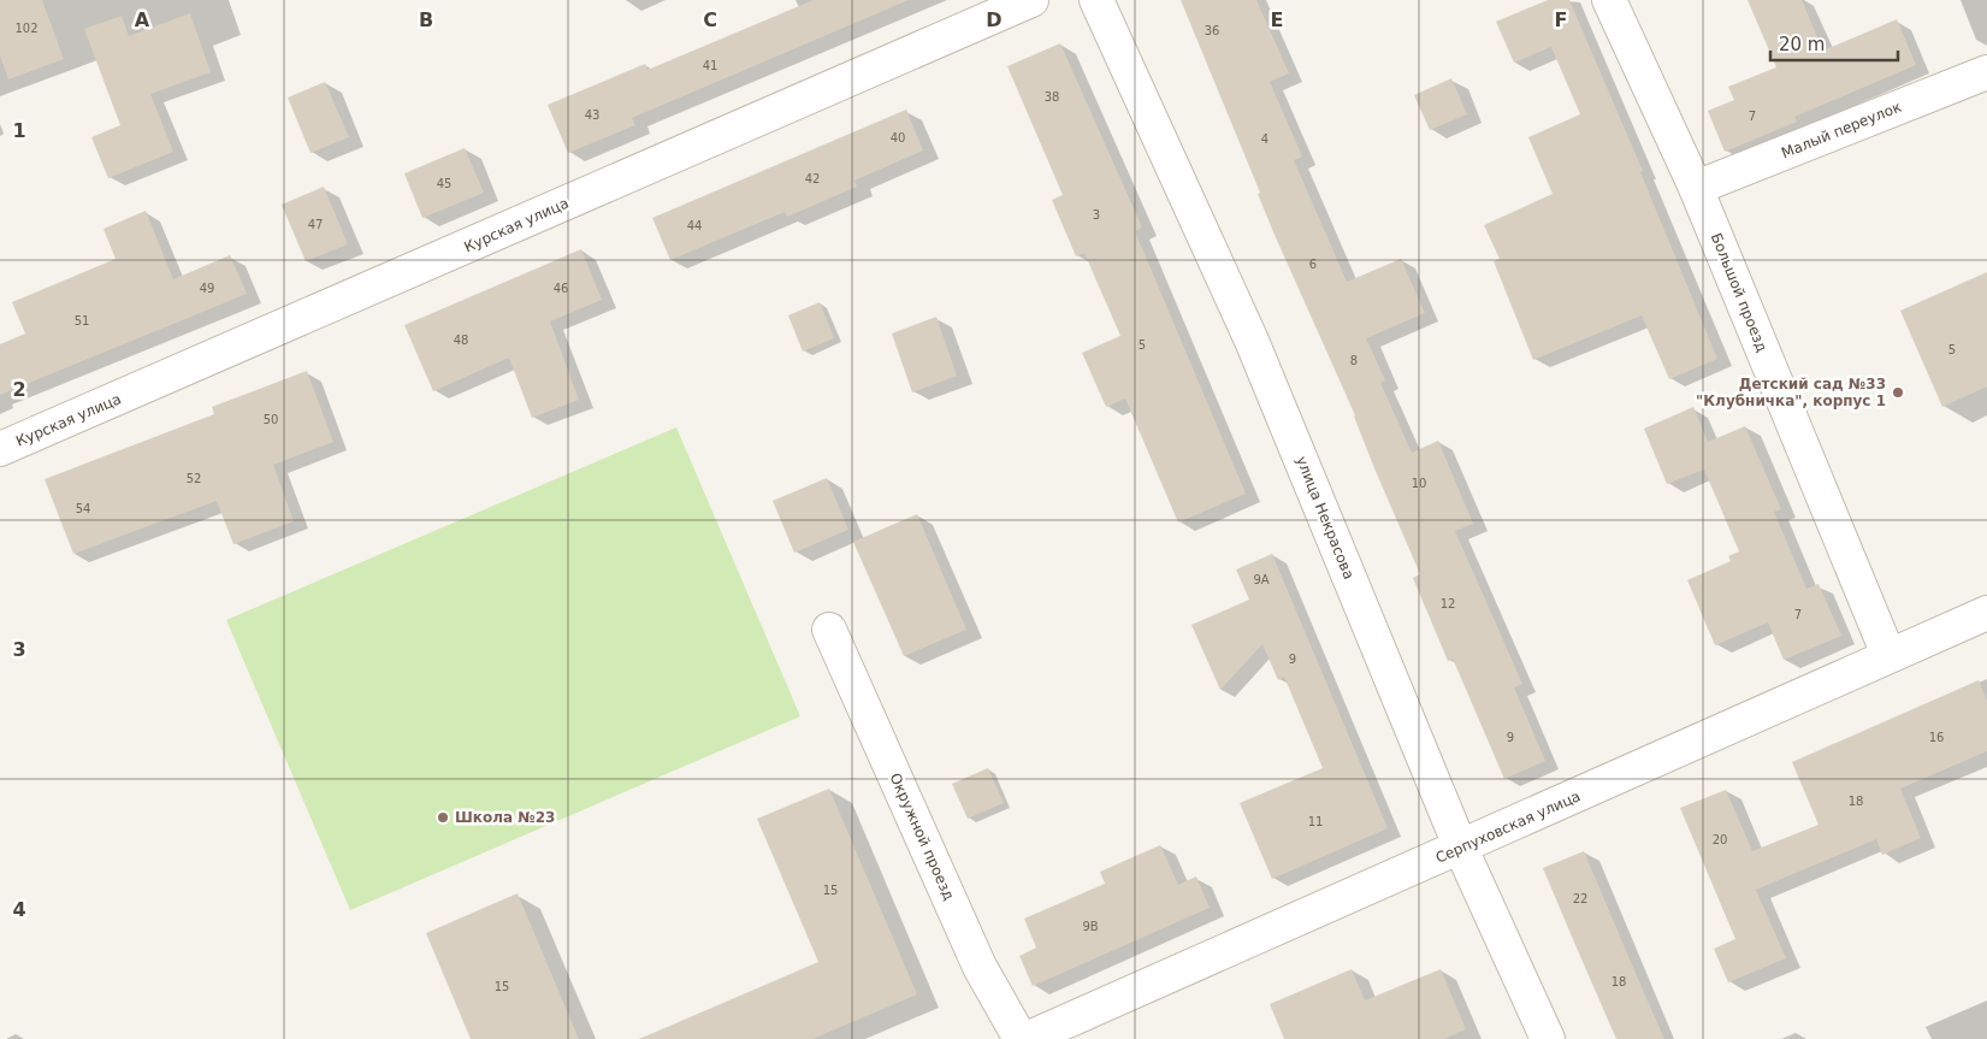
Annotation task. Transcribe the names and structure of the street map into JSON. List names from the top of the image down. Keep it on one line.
{"streets":{"street":["Малый переулок","Курская улица","Большой проезд","улица Некрасова","Серпуховская улица","Окружной проезд"]},"crossings":[["Малый переулок","Большой проезд"],["Большой проезд","Серпуховская улица"],["улица Некрасова","Серпуховская улица"]],"places":["Детский сад №33 \"Клубничка\", корпус 1","Школа №23"],"house_numbers":["102","36","41","38","43","7","40","4","42","45","3","47","44","6","49","46","51","48","5","5","8","50","52","10","54","9А","12","7","9","9","16","18","11","20","15","22","9В","18","15"],"scale_bar":"20 m","grid":{"columns":["A","B","C","D","E","F"],"rows":["1","2","3","4"]}}
